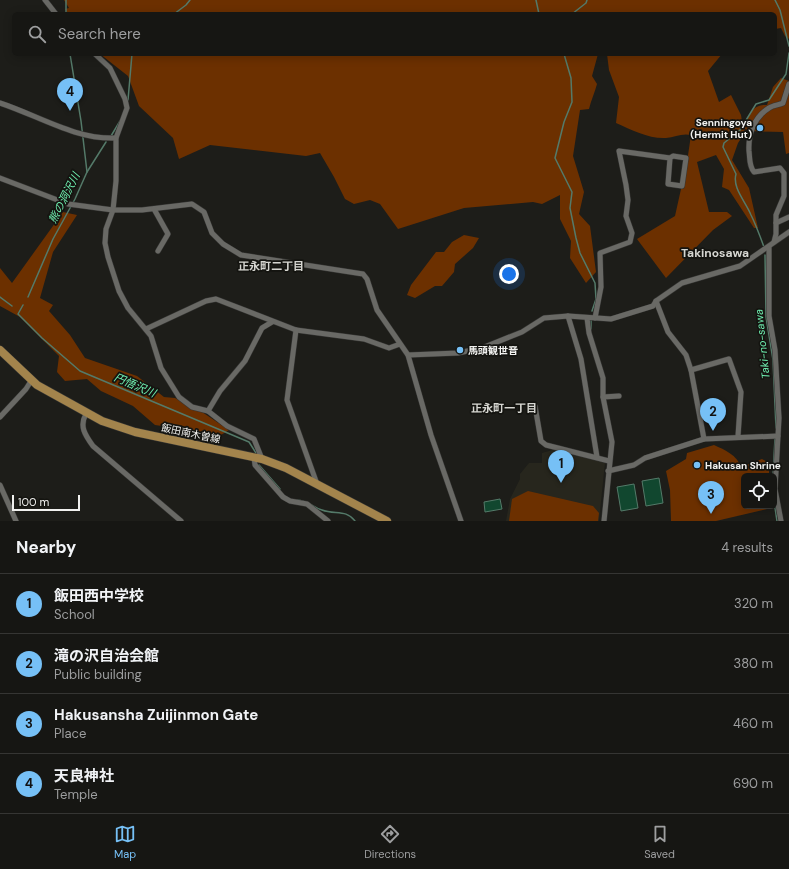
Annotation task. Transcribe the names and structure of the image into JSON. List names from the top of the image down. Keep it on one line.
{"streets":{"main road":["飯田南木曽線"]},"districts":["Takinosawa","正永町二丁目","正永町一丁目"],"water":["熊の洞沢川","Taki-no-sawa","円悟沢川"],"places":["Senningoya (Hermit Hut)","馬頭観世音","Hakusan Shrine"],"scale_bar":"100 m","page":{"search":"Search here","pins":["4","2","1","3"],"scale":"100 m","heading":["Nearby","4 results"],"list":[{"mark":"1","name":"飯田西中学校","note":"School","value":"320 m"},{"mark":"2","name":"滝の沢自治会館","note":"Public building","value":"380 m"},{"mark":"3","name":"Hakusansha Zuijinmon Gate","note":"Place","value":"460 m"},{"mark":"4","name":"天良神社","note":"Temple","value":"690 m"}],"nav":["Map","Directions","Saved"]}}
